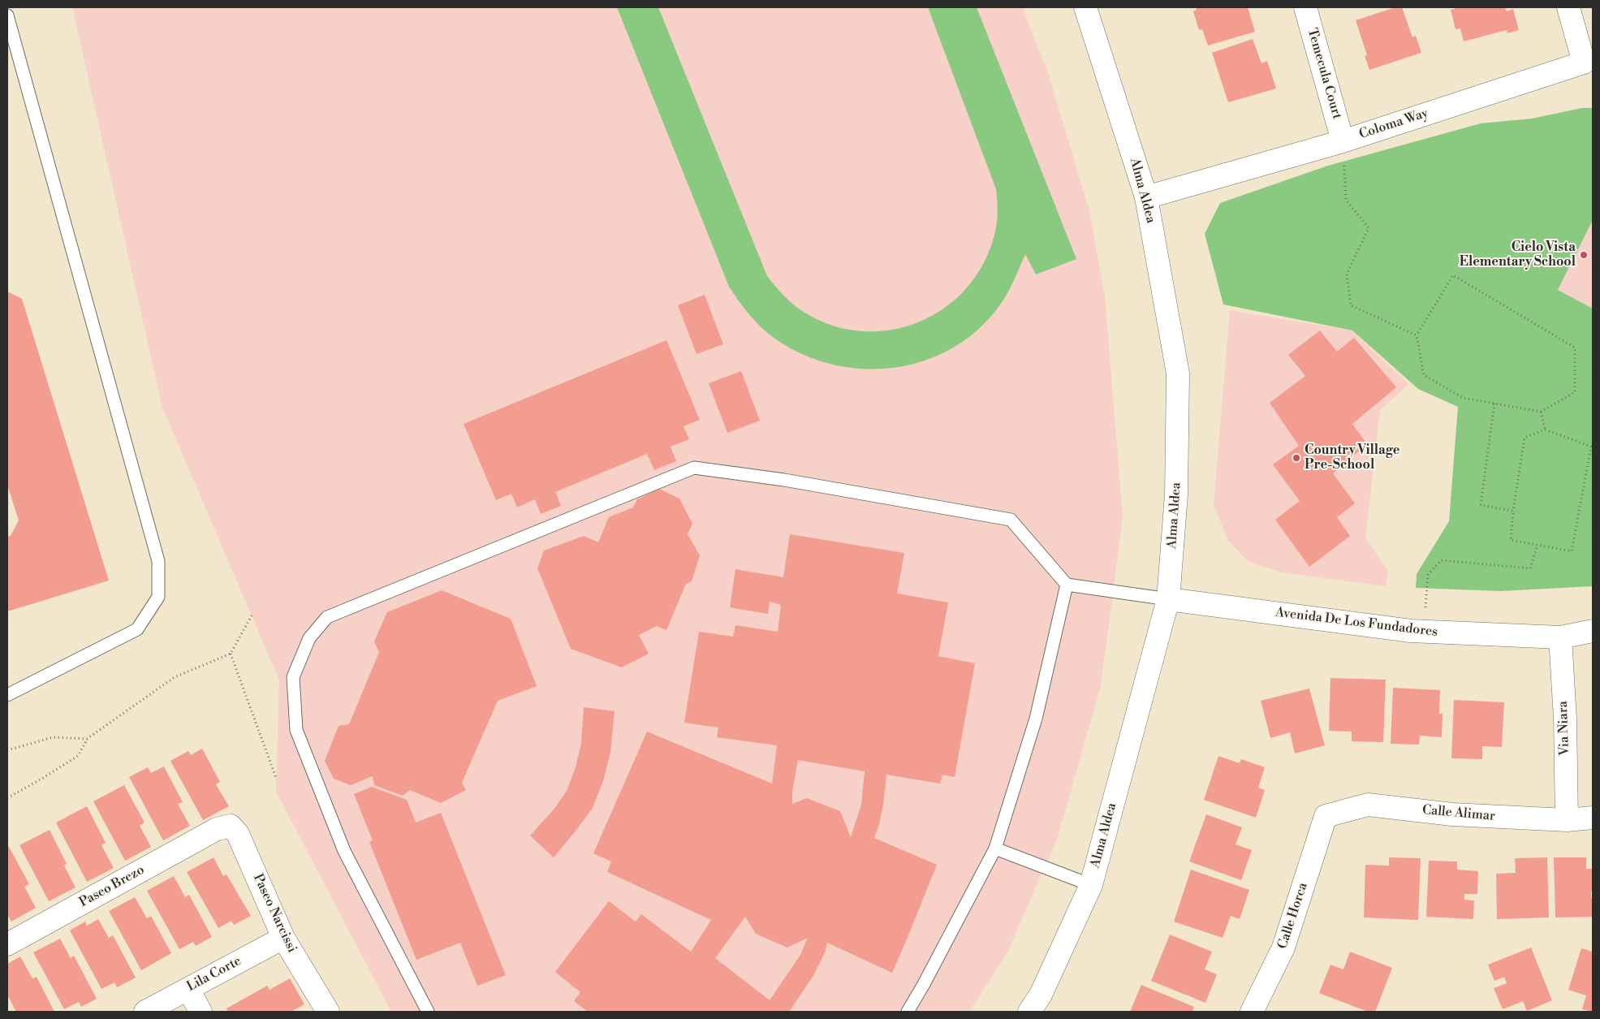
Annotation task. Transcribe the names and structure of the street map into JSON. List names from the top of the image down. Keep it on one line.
{"streets":{"street":["Temecula Court","Coloma Way","Alma Aldea","Avenida De Los Fundadores","Via Niara","Calle Alimar","Paseo Brezo","Paseo Narcissi","Calle Horca","Lila Corte"]},"crossings":[["Temecula Court","Coloma Way"],["Coloma Way","Alma Aldea"],["Alma Aldea","Avenida De Los Fundadores"],["Avenida De Los Fundadores","Via Niara"],["Via Niara","Calle Alimar"],["Calle Alimar","Calle Horca"],["Paseo Brezo","Paseo Narcissi"],["Paseo Narcissi","Lila Corte"]],"places":["Cielo Vista Elementary School","Country Village Pre-School"]}
